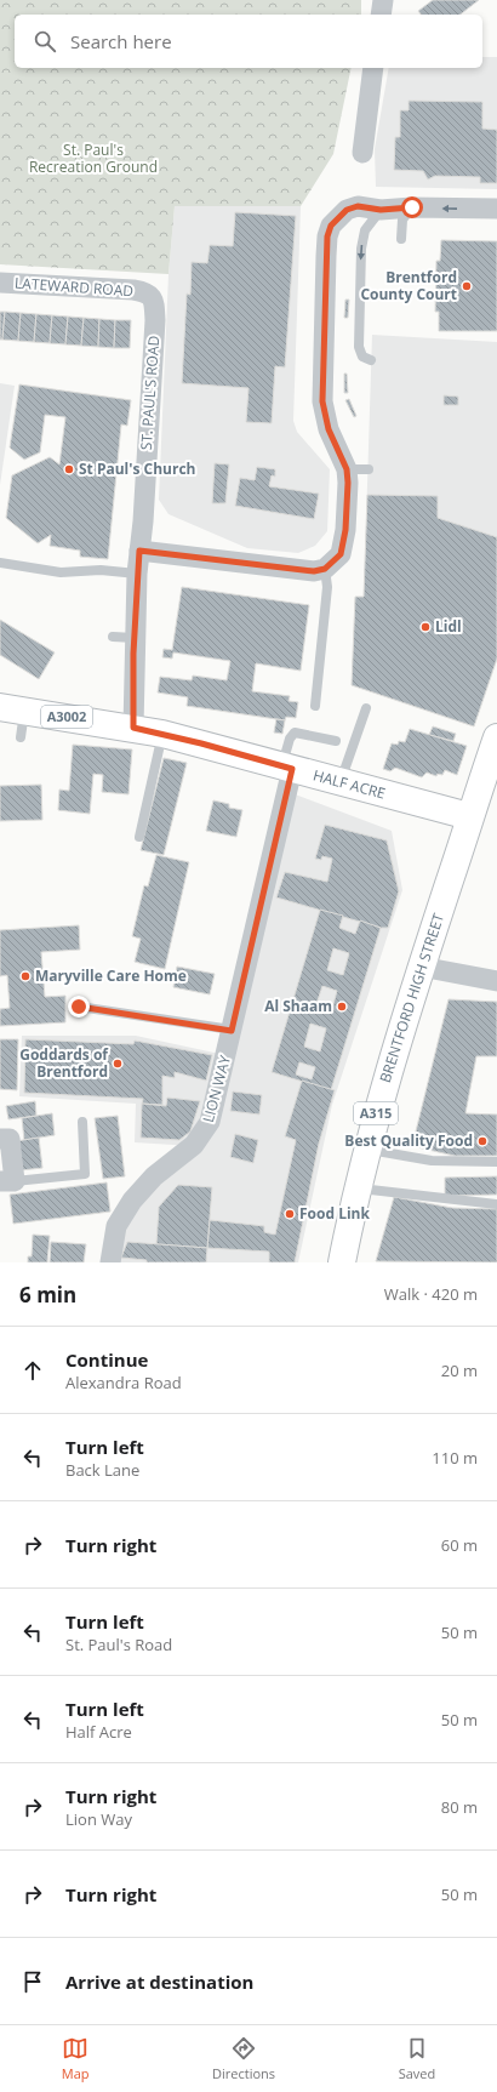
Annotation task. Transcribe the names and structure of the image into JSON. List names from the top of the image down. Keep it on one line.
{"streets":{"main road":["A3002","HALF ACRE","BRENTFORD HIGH STREET","A315"],"street":["LATEWARD ROAD","ST. PAUL'S ROAD","LION WAY"]},"crossings":[["LATEWARD ROAD","ST. PAUL'S ROAD"],["ST. PAUL'S ROAD","HALF ACRE"],["HALF ACRE","BRENTFORD HIGH STREET"],["HALF ACRE","LION WAY"]],"parks":["St. Paul's Recreation Ground"],"places":["Brentford County Court","St Paul's Church","Lidl","Maryville Care Home","Al Shaam","Goddards of Brentford","Best Quality Food","Food Link"],"page":{"search":"Search here","heading":["6 min","Walk · 420 m"],"list":[["Continue","Alexandra Road","20 m"],["Turn left","Back Lane","110 m"],["Turn right","60 m"],["Turn left","St. Paul's Road","50 m"],["Turn left","Half Acre","50 m"],["Turn right","Lion Way","80 m"],["Turn right","50 m"],"Arrive at destination"],"nav":["Map","Directions","Saved"]}}
